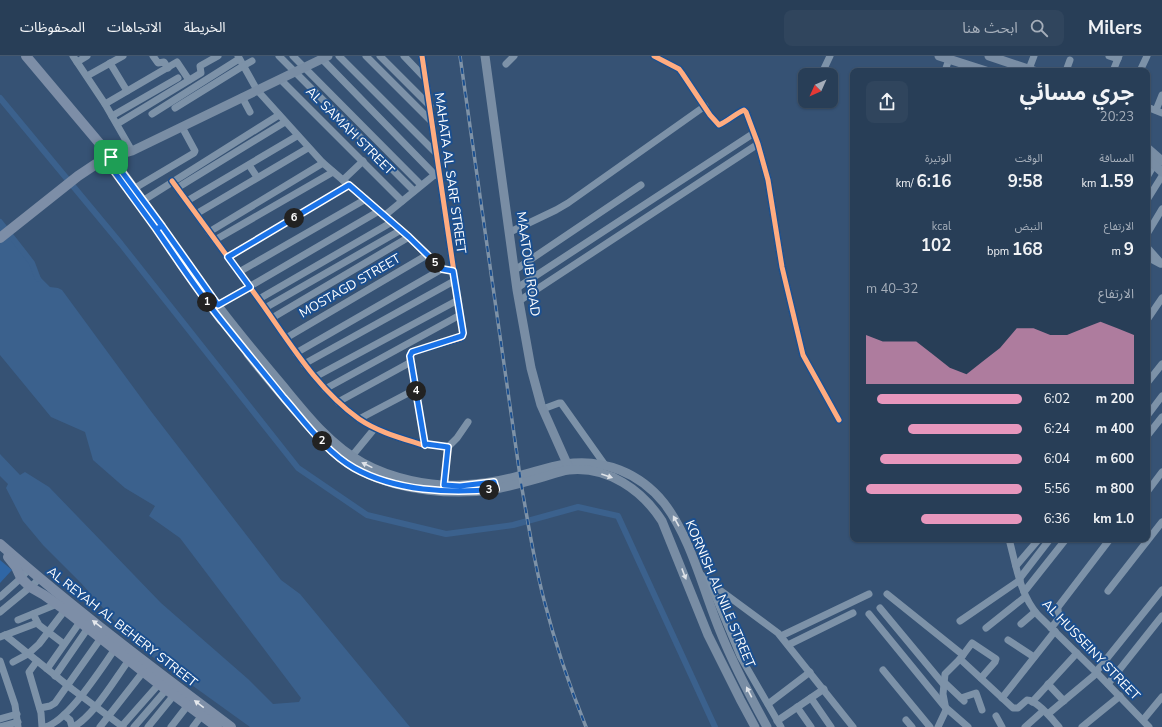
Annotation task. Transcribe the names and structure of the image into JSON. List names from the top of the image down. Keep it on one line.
{"streets":{"main road":["MAATOUB ROAD","KORNISH AL NILE STREET","AL REYAH AL BEHERY STREET"],"street":["AL SAMAH STREET","MAHATA AL SARF STREET","MOSTAGD STREET","AL HUSSEINY STREET"]},"crossings":[["MAATOUB ROAD","KORNISH AL NILE STREET"]],"north":"bottom left","page":{"header":"Milers","search":"ابحث هنا","nav":["الخريطة","الاتجاهات","المحفوظات"],"heading":["جري مسائي","20:23"],"stats":[["المسافة","1.59 km"],["الوقت","9:58"],["الوتيرة","6:16 /km"],["الارتفاع","9 m"],["النبض","168 bpm"],["kcal","102"]],"pins":["6","5","1","4","2","3"],"chart":["الارتفاع","32–40 m"],"list":[{"name":"200 m","note":"6:02"},{"name":"400 m","note":"6:24"},{"name":"600 m","note":"6:04"},{"name":"800 m","note":"5:56"},{"name":"1.0 km","note":"6:36"}]}}
